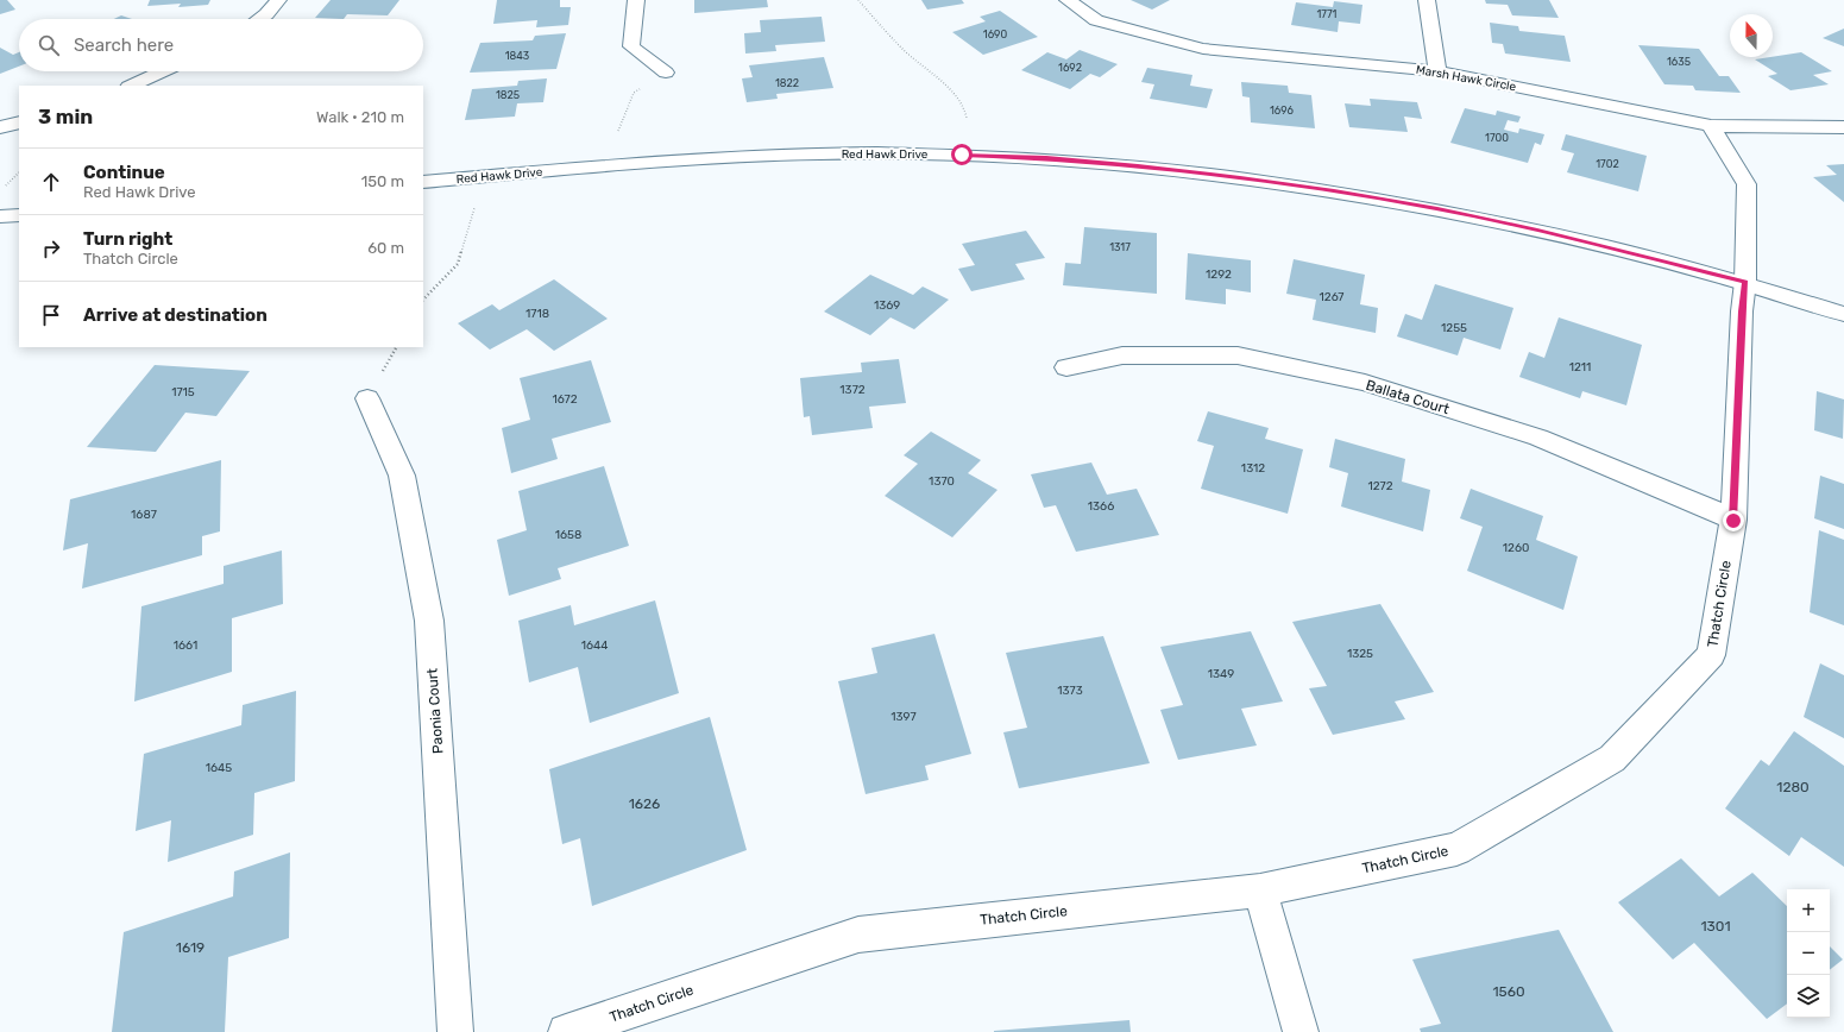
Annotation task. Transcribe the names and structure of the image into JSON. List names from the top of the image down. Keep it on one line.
{"streets":{"street":["Marsh Hawk Circle","Red Hawk Drive","Ballata Court","Thatch Circle","Paonia Court"]},"crossings":[["Marsh Hawk Circle","Thatch Circle"],["Red Hawk Drive","Thatch Circle"],["Ballata Court","Thatch Circle"]],"house_numbers":["1771","1690","1843","1635","1692","1822","1825","1696","1700","1702","1317","1292","1267","1369","1718","1255","1211","1372","1715","1672","1312","1370","1272","1366","1687","1658","1260","1661","1644","1325","1349","1373","1397","1645","1280","1626","1301","1619","1560"],"north":"top","page":{"search":"Search here","heading":["3 min","Walk · 210 m"],"list":[["Continue","Red Hawk Drive","150 m"],["Turn right","Thatch Circle","60 m"],"Arrive at destination"],"map_buttons":["+","−"]}}
